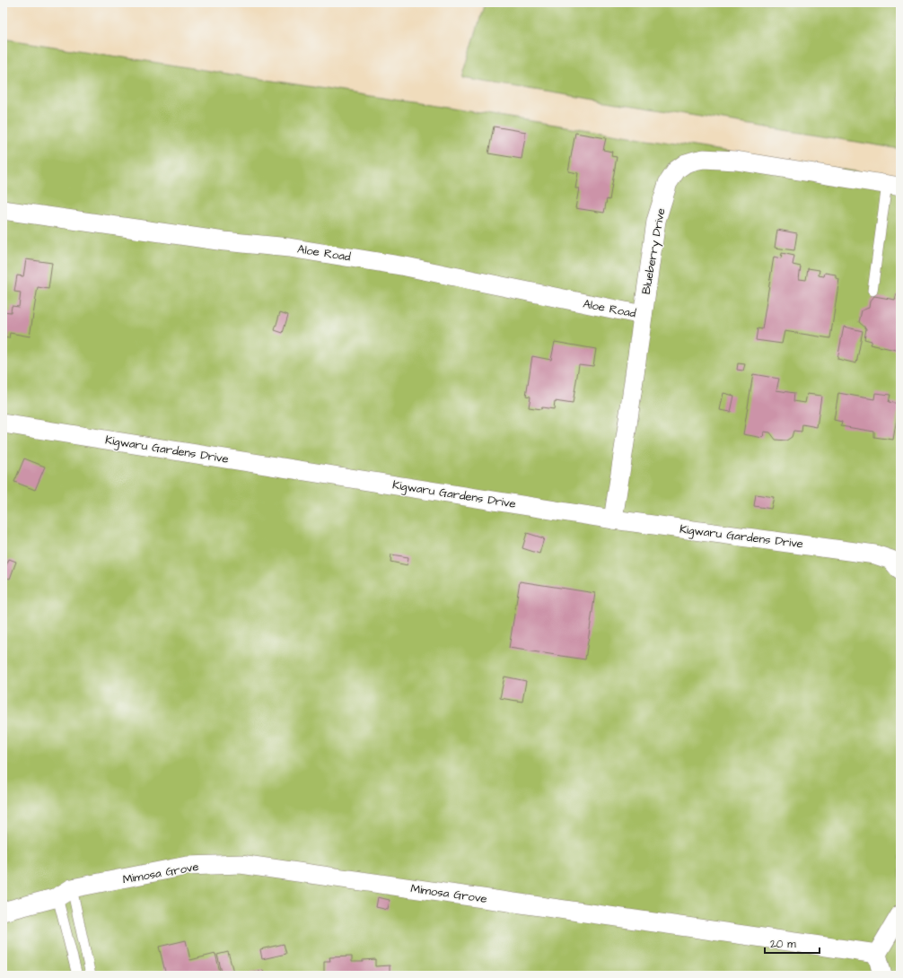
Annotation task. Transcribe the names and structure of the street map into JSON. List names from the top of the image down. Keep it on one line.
{"streets":{"street":["Blueberry Drive","Aloe Road","Kigwaru Gardens Drive","Mimosa Grove"]},"crossings":[["Blueberry Drive","Aloe Road"],["Blueberry Drive","Kigwaru Gardens Drive"]],"scale_bar":"20 m"}
